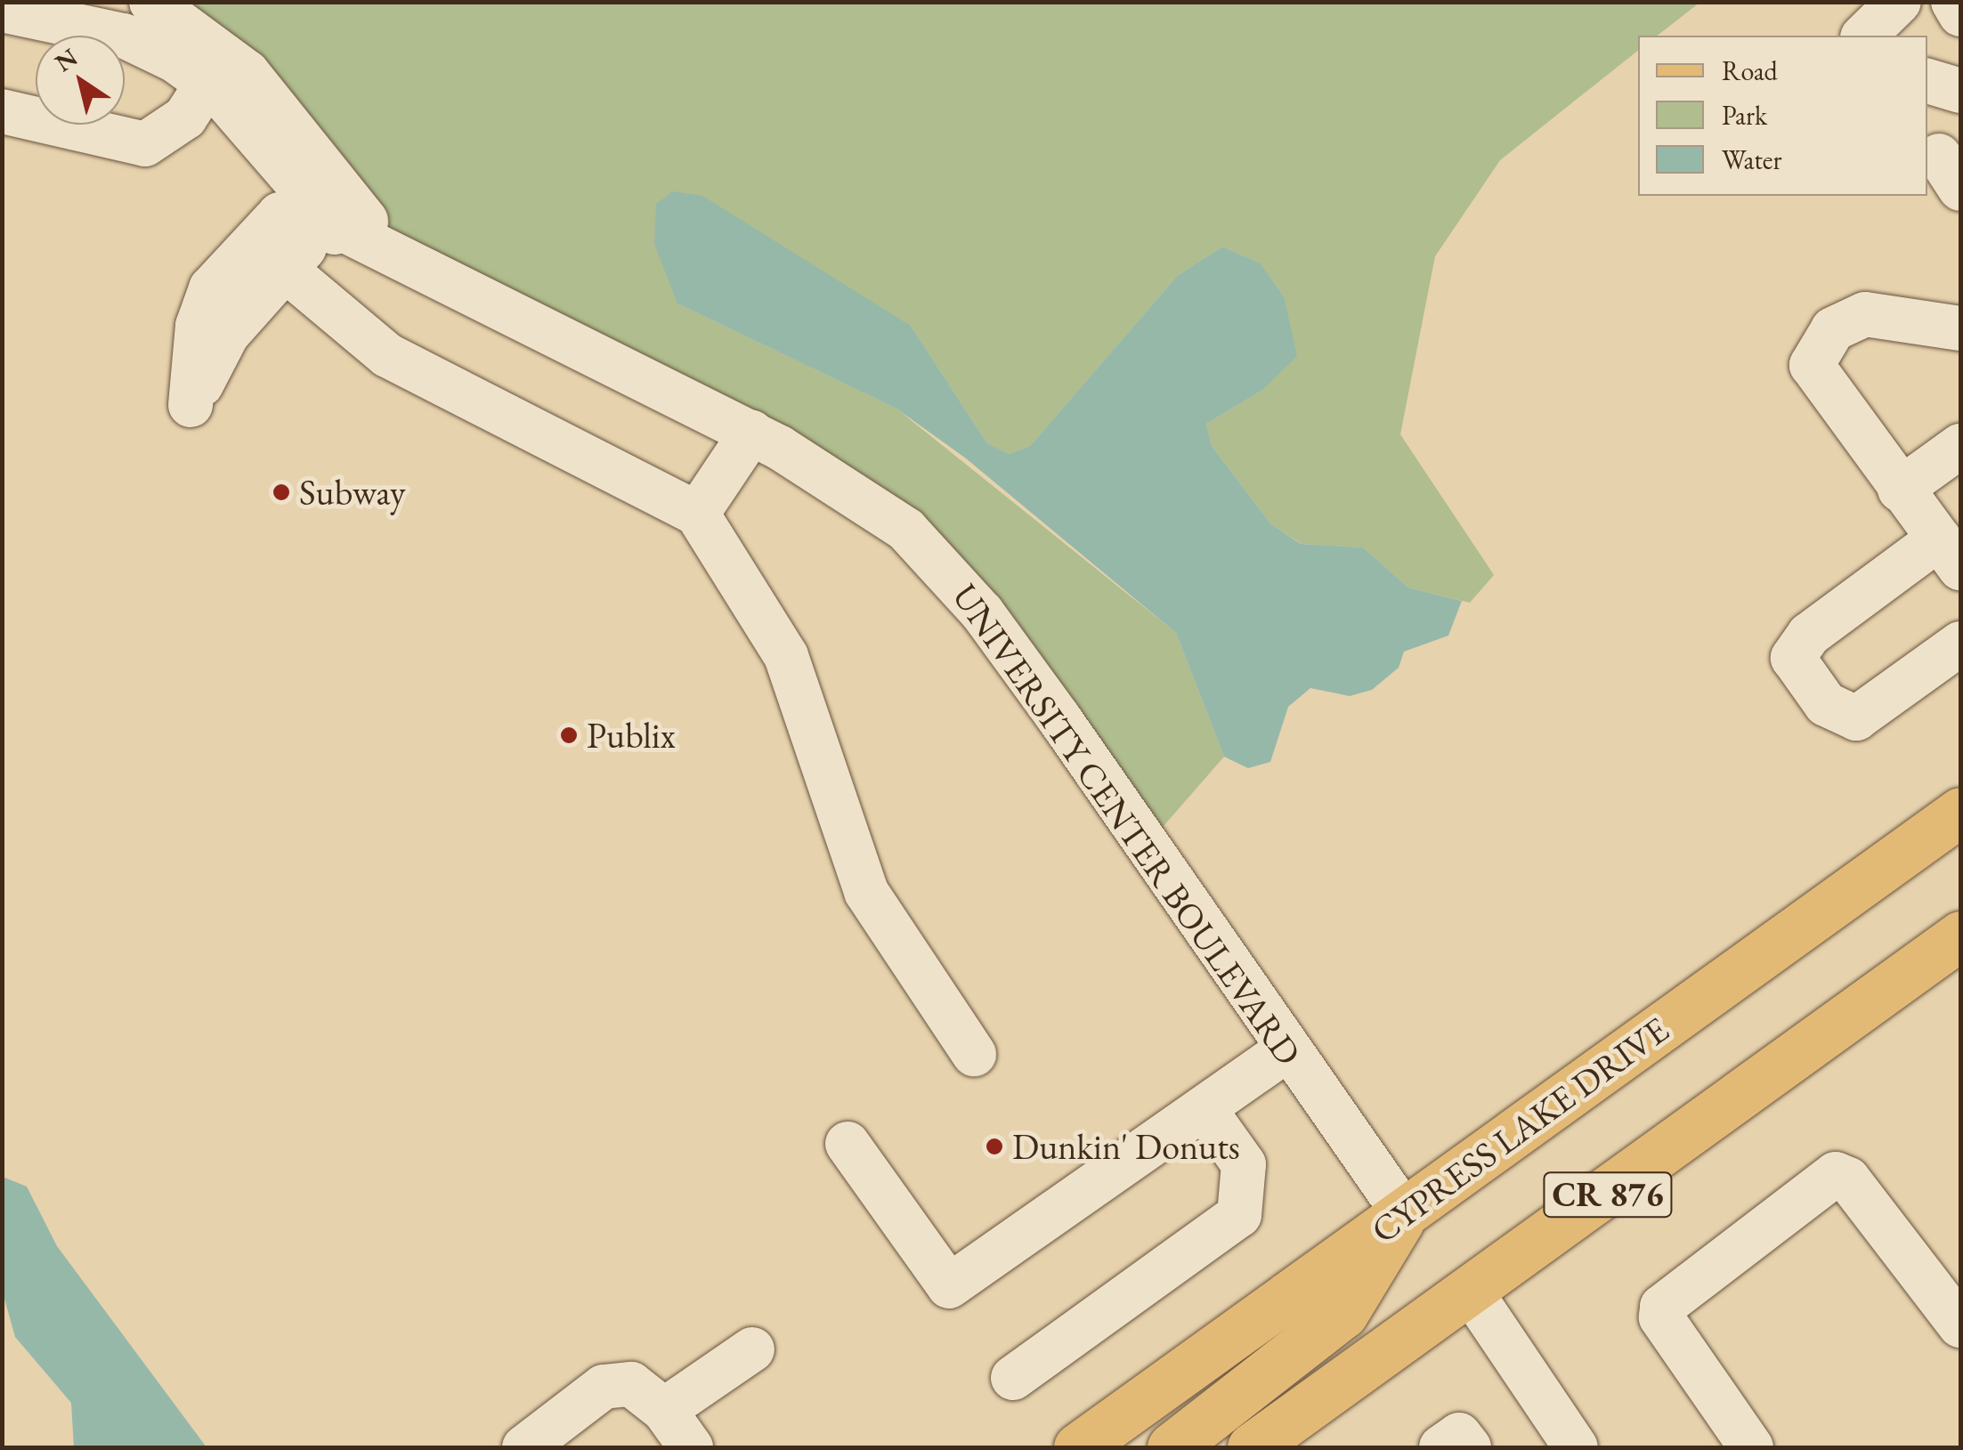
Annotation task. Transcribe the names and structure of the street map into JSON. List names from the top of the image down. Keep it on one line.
{"streets":{"main road":["CYPRESS LAKE DRIVE","CR 876"],"street":["UNIVERSITY CENTER BOULEVARD"]},"crossings":[["UNIVERSITY CENTER BOULEVARD","CYPRESS LAKE DRIVE"]],"places":["Subway","Publix","Dunkin' Donuts"],"legend":["Road","Park","Water"],"north":"top left"}
